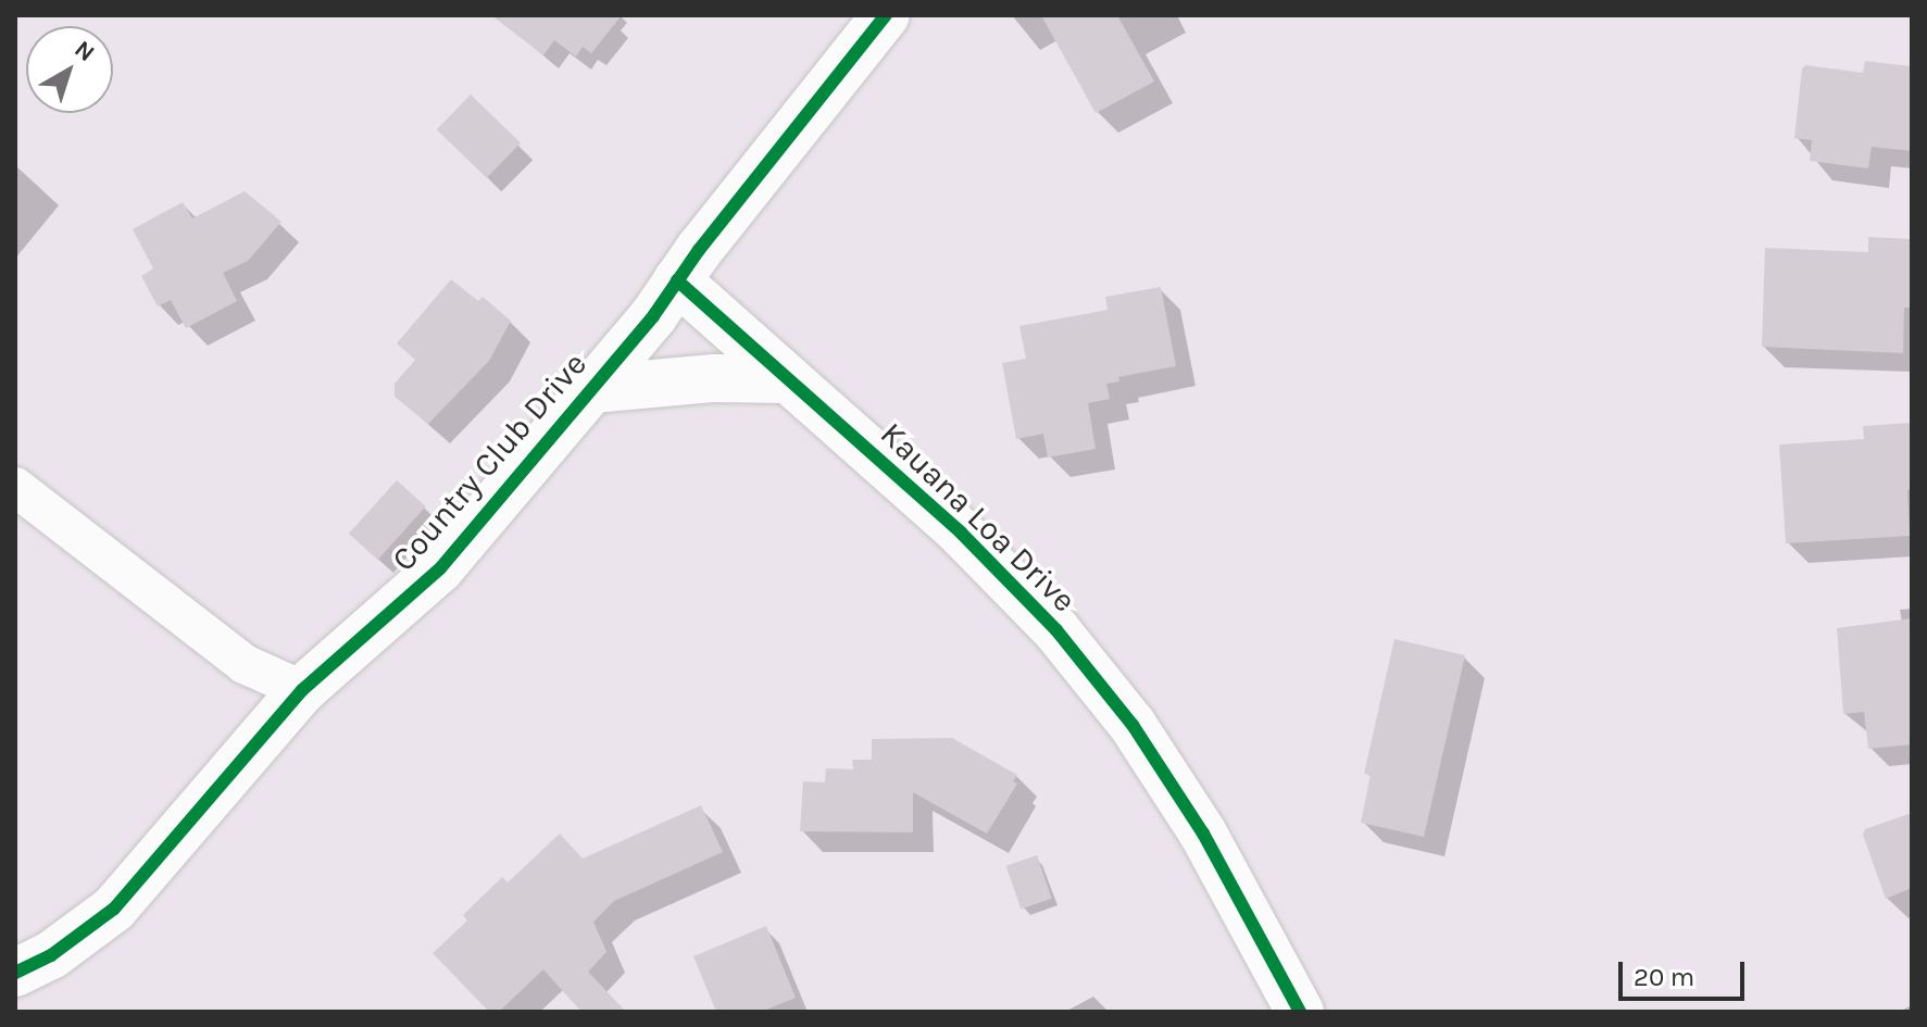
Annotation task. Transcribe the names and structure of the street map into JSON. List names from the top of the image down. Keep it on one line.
{"streets":{"street":["Country Club Drive","Kauana Loa Drive"]},"crossings":[["Country Club Drive","Kauana Loa Drive"]],"scale_bar":"20 m","north":"top right"}
